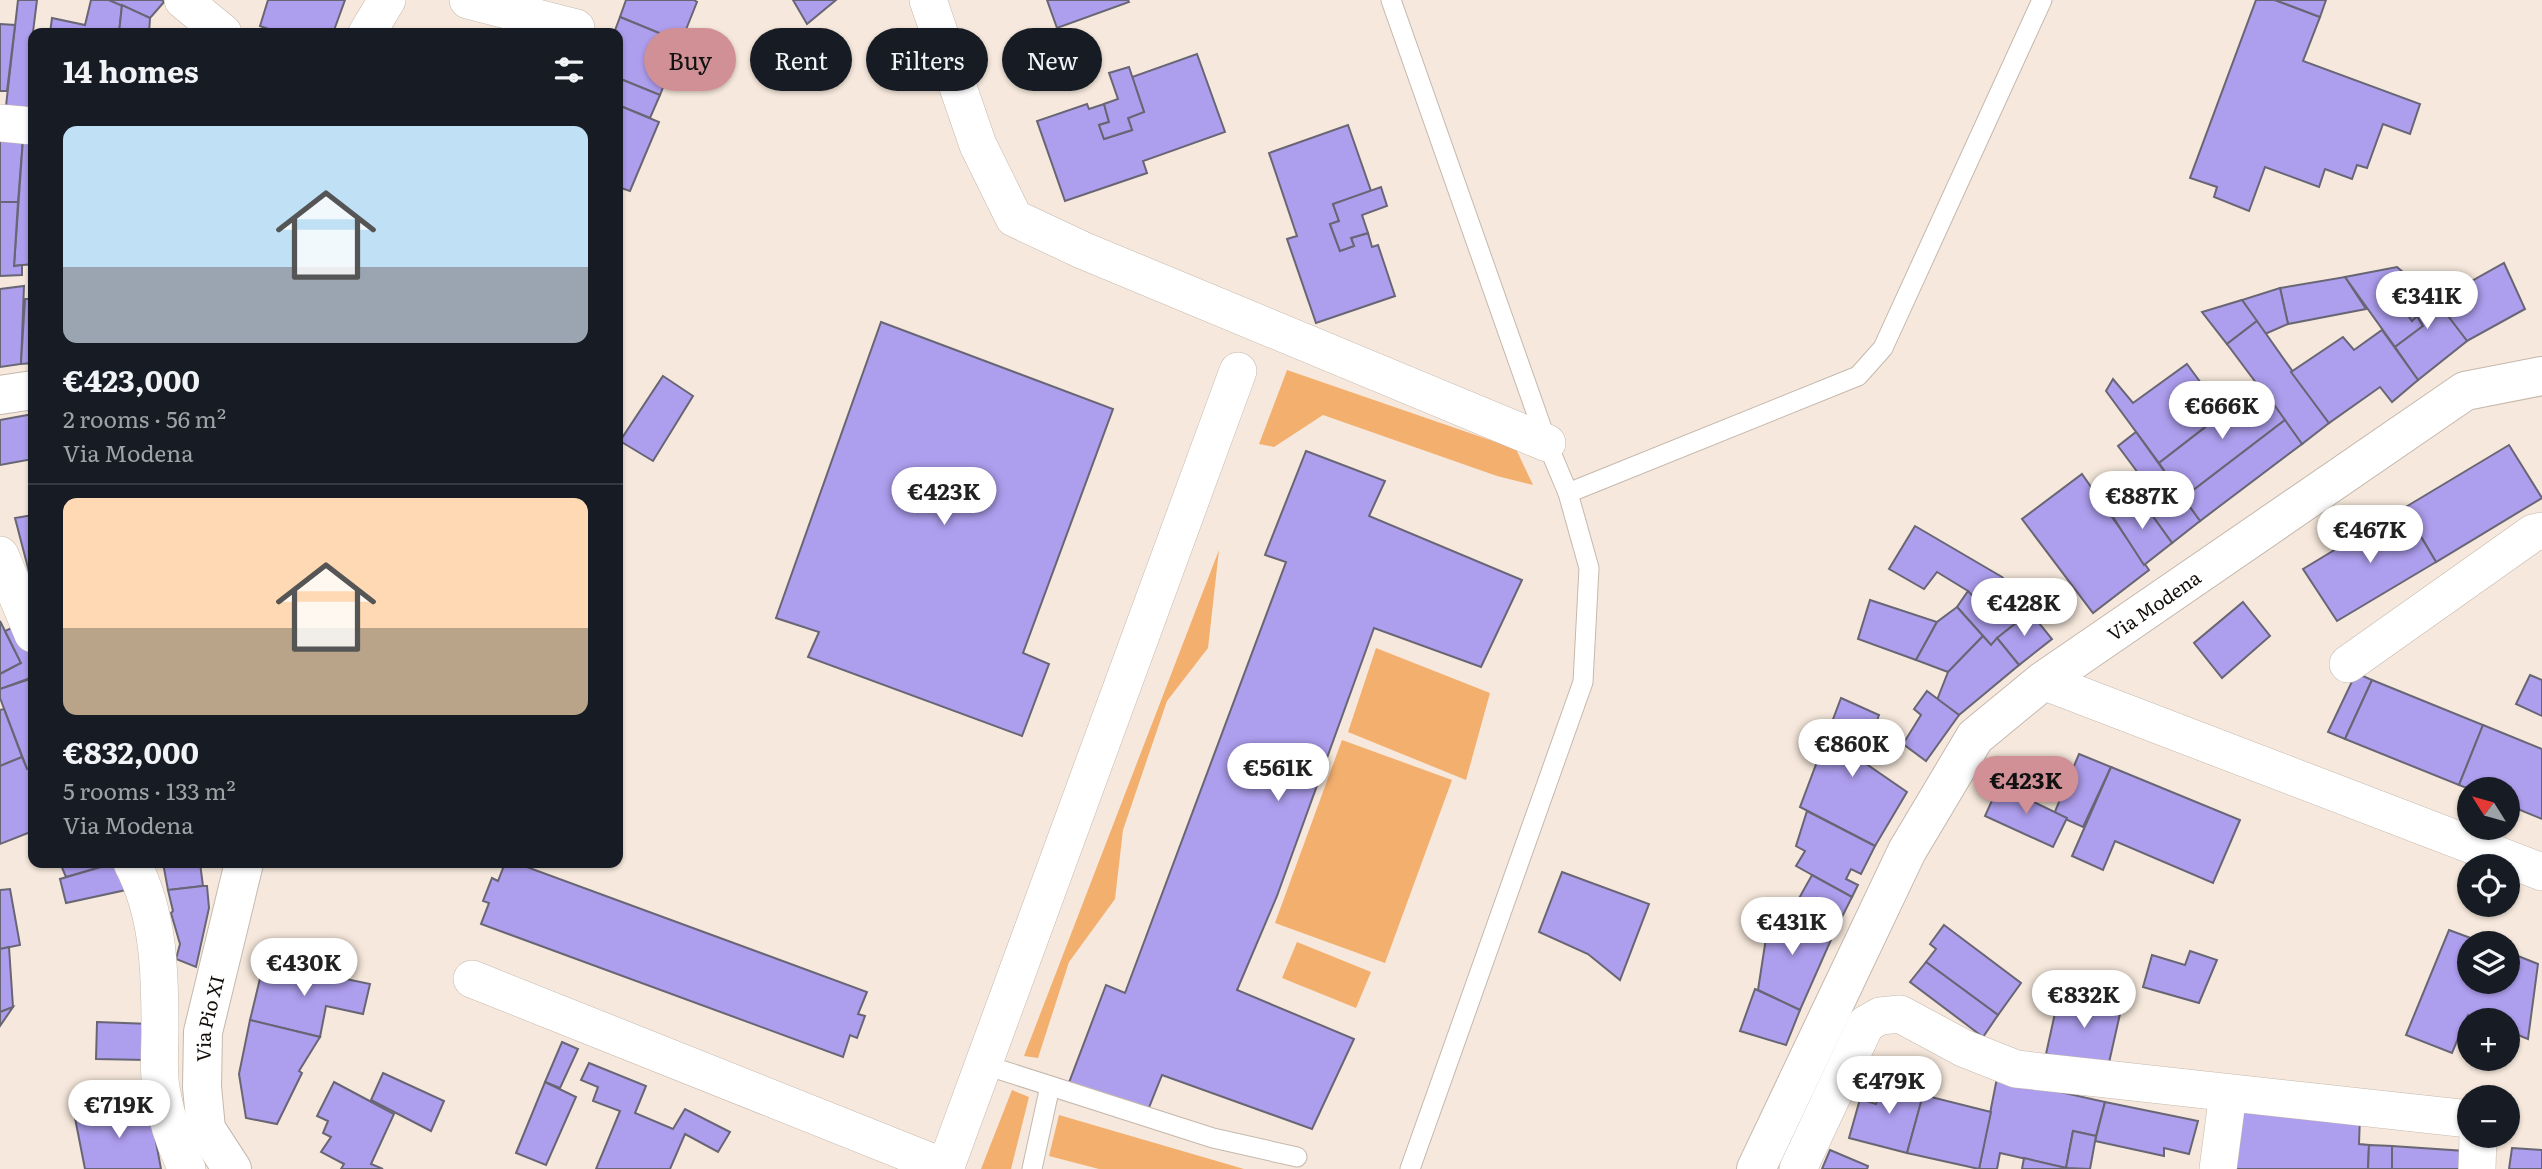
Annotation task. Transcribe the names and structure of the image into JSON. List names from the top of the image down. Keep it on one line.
{"streets":{"main road":["Via Modena","Via Pio XI"]},"north":"top left","page":{"chip":["Buy","Rent","Filters","New"],"heading":"14 homes","list":[{"name":"€423,000","note":"2 rooms · 56 m² · Via Modena"},{"name":"€832,000","note":"5 rooms · 133 m² · Via Modena"}],"price":["€341K","€666K","€423K","€887K","€467K","€428K","€860K","€561K","€423K","€431K","€430K","€832K","€479K","€719K"],"map_buttons":["+","−"]}}
